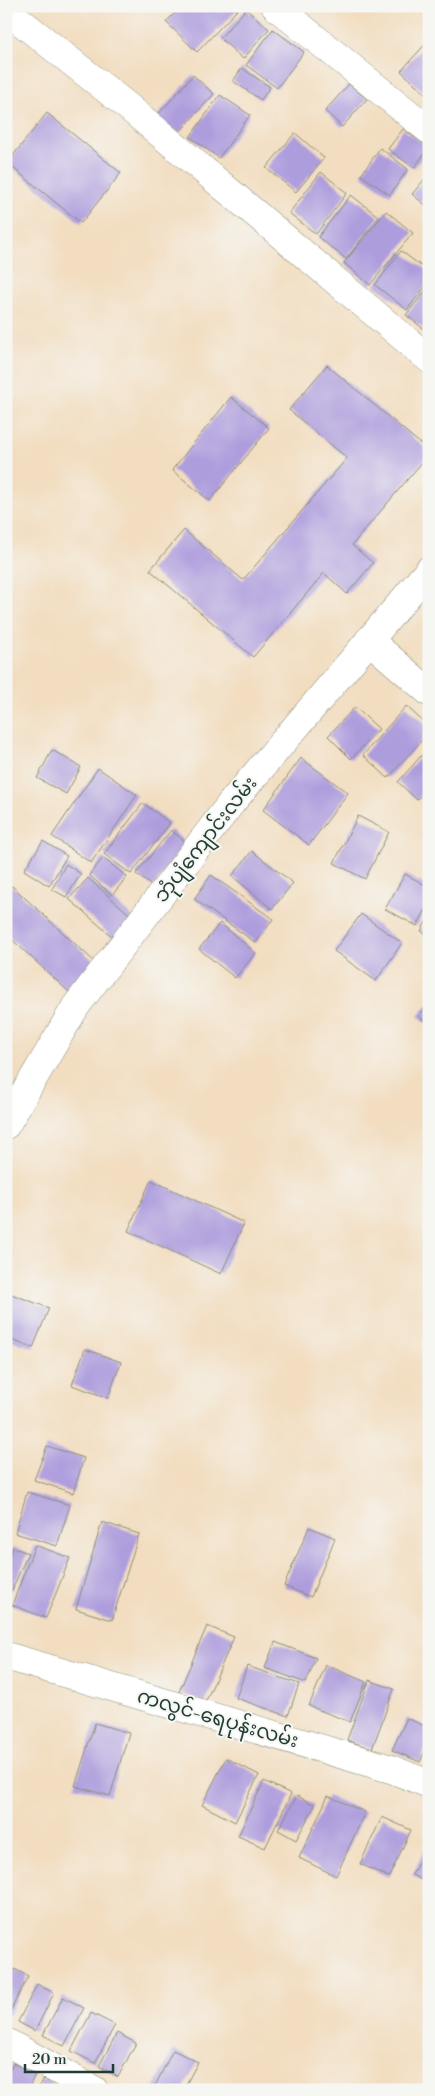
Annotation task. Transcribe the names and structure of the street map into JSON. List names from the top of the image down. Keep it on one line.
{"streets":{"street":["ဘုံပျံကျောင်းလမ်း","ကလွင်-ရေပုန်းလမ်း"]},"scale_bar":"20 m"}
